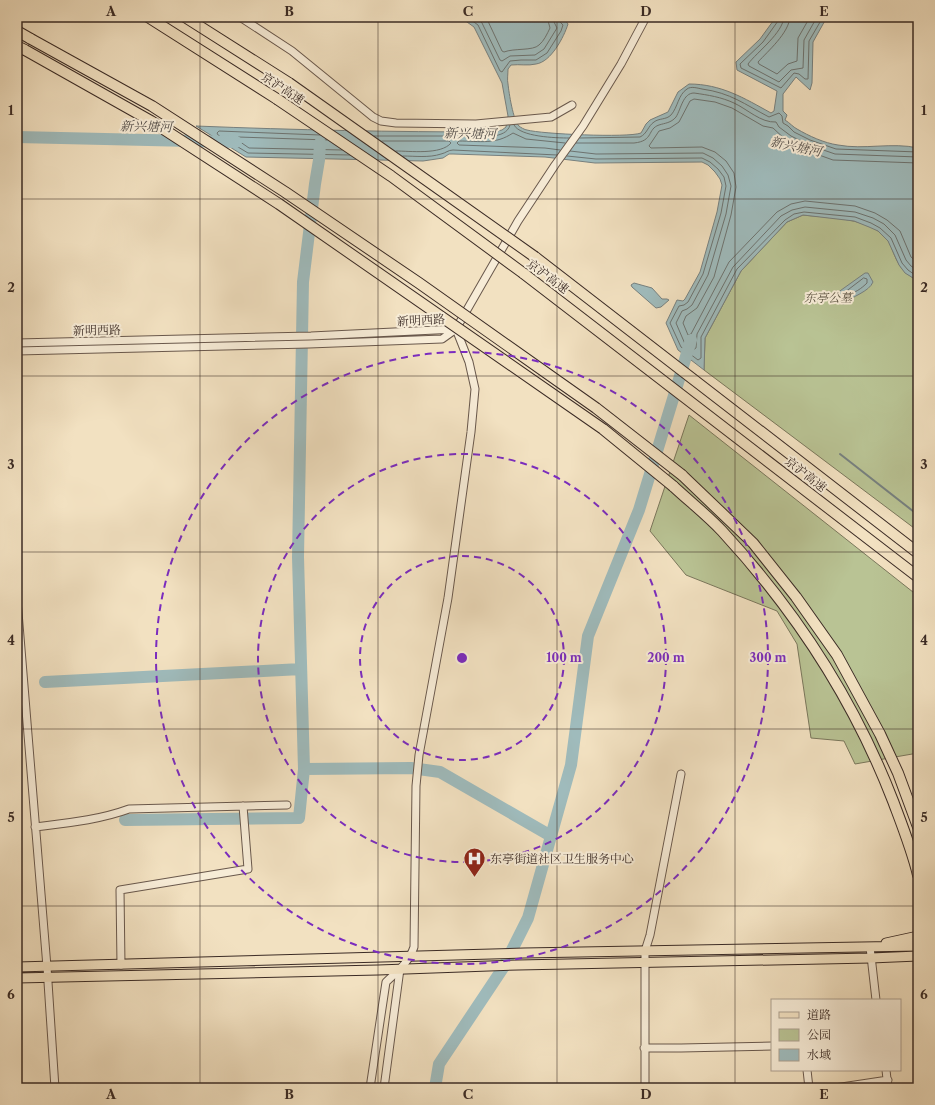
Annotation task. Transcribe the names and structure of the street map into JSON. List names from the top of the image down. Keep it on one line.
{"streets":{"highway":["京沪高速"],"street":["新明西路"]},"water":["新兴塘河"],"parks":["东亭公墓"],"places":{"hospital":["东亭街道社区卫生服务中心"]},"legend":["道路","公园","水域"],"grid":{"columns":["A","B","C","D","E"],"rows":["1","2","3","4","5","6"]},"rings":["100 m","200 m","300 m"]}
